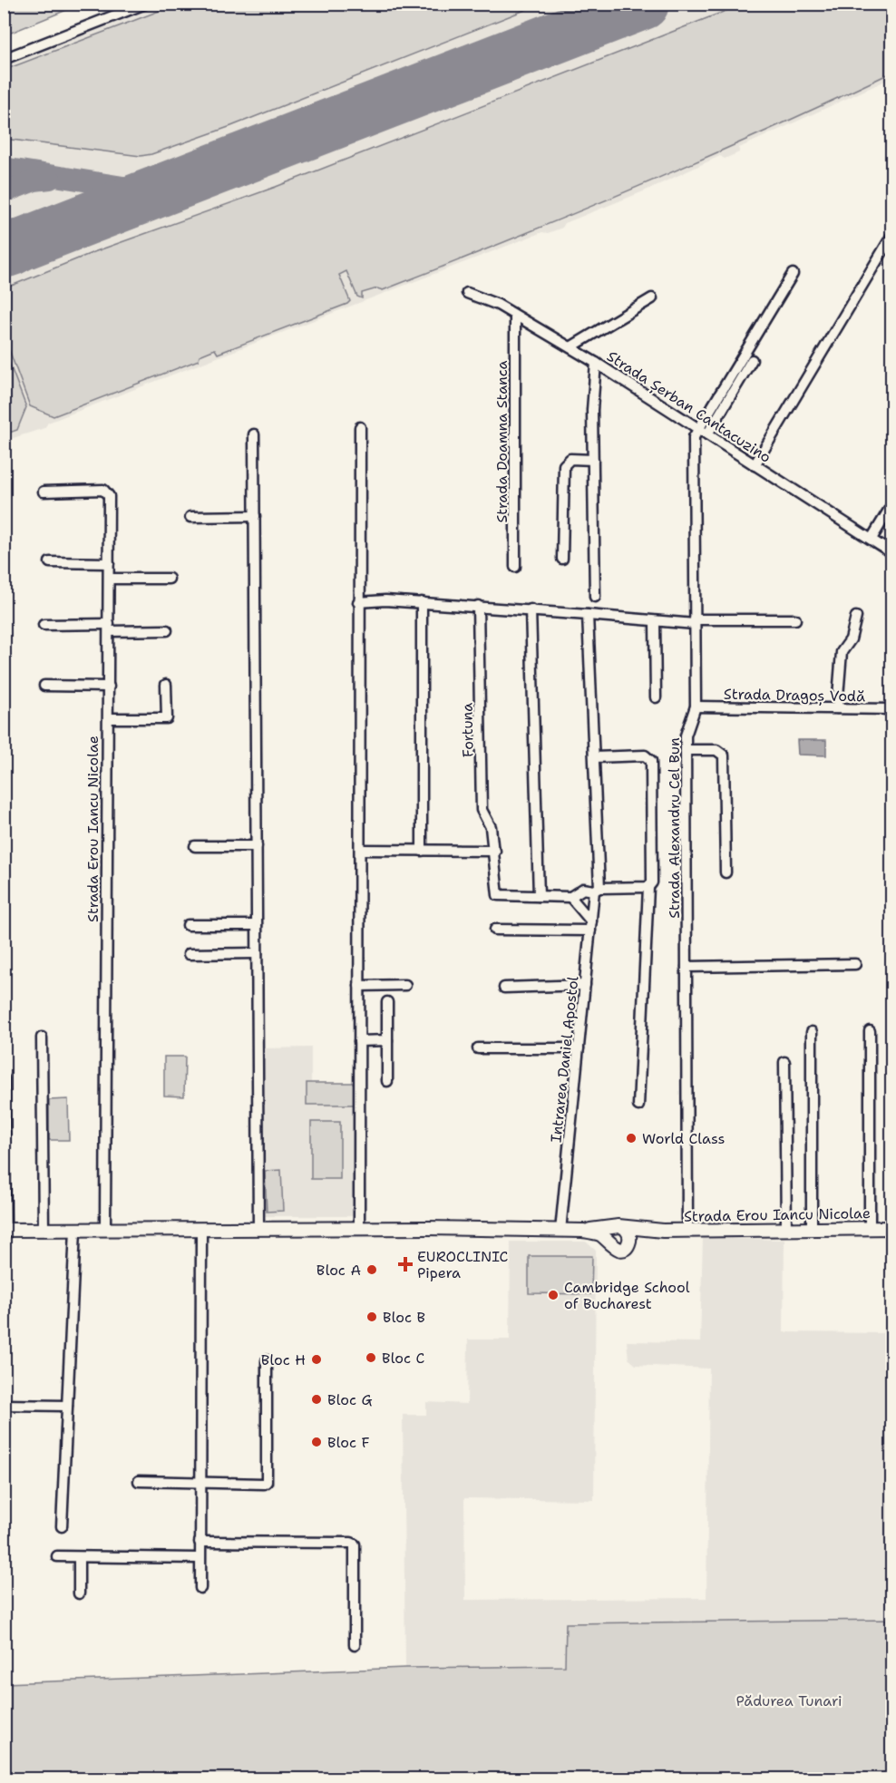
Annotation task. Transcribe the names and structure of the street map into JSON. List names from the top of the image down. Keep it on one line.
{"streets":{"street":["Strada Șerban Cantacuzino","Strada Doamna Stanca","Strada Dragoș Vodă","Fortuna","Strada Alexandru Cel Bun","Strada Erou Iancu Nicolae","Intrarea Daniel Apostol"]},"crossings":[["Strada Șerban Cantacuzino","Strada Doamna Stanca"],["Strada Șerban Cantacuzino","Strada Alexandru Cel Bun"],["Strada Dragoș Vodă","Strada Alexandru Cel Bun"],["Strada Alexandru Cel Bun","Strada Erou Iancu Nicolae"],["Strada Erou Iancu Nicolae","Intrarea Daniel Apostol"]],"parks":["Pădurea Tunari"],"places":{"other":["World Class","Bloc A","Cambridge School of Bucharest","Bloc B","Bloc C","Bloc H","Bloc G","Bloc F"],"health":["EUROCLINIC Pipera"]}}
